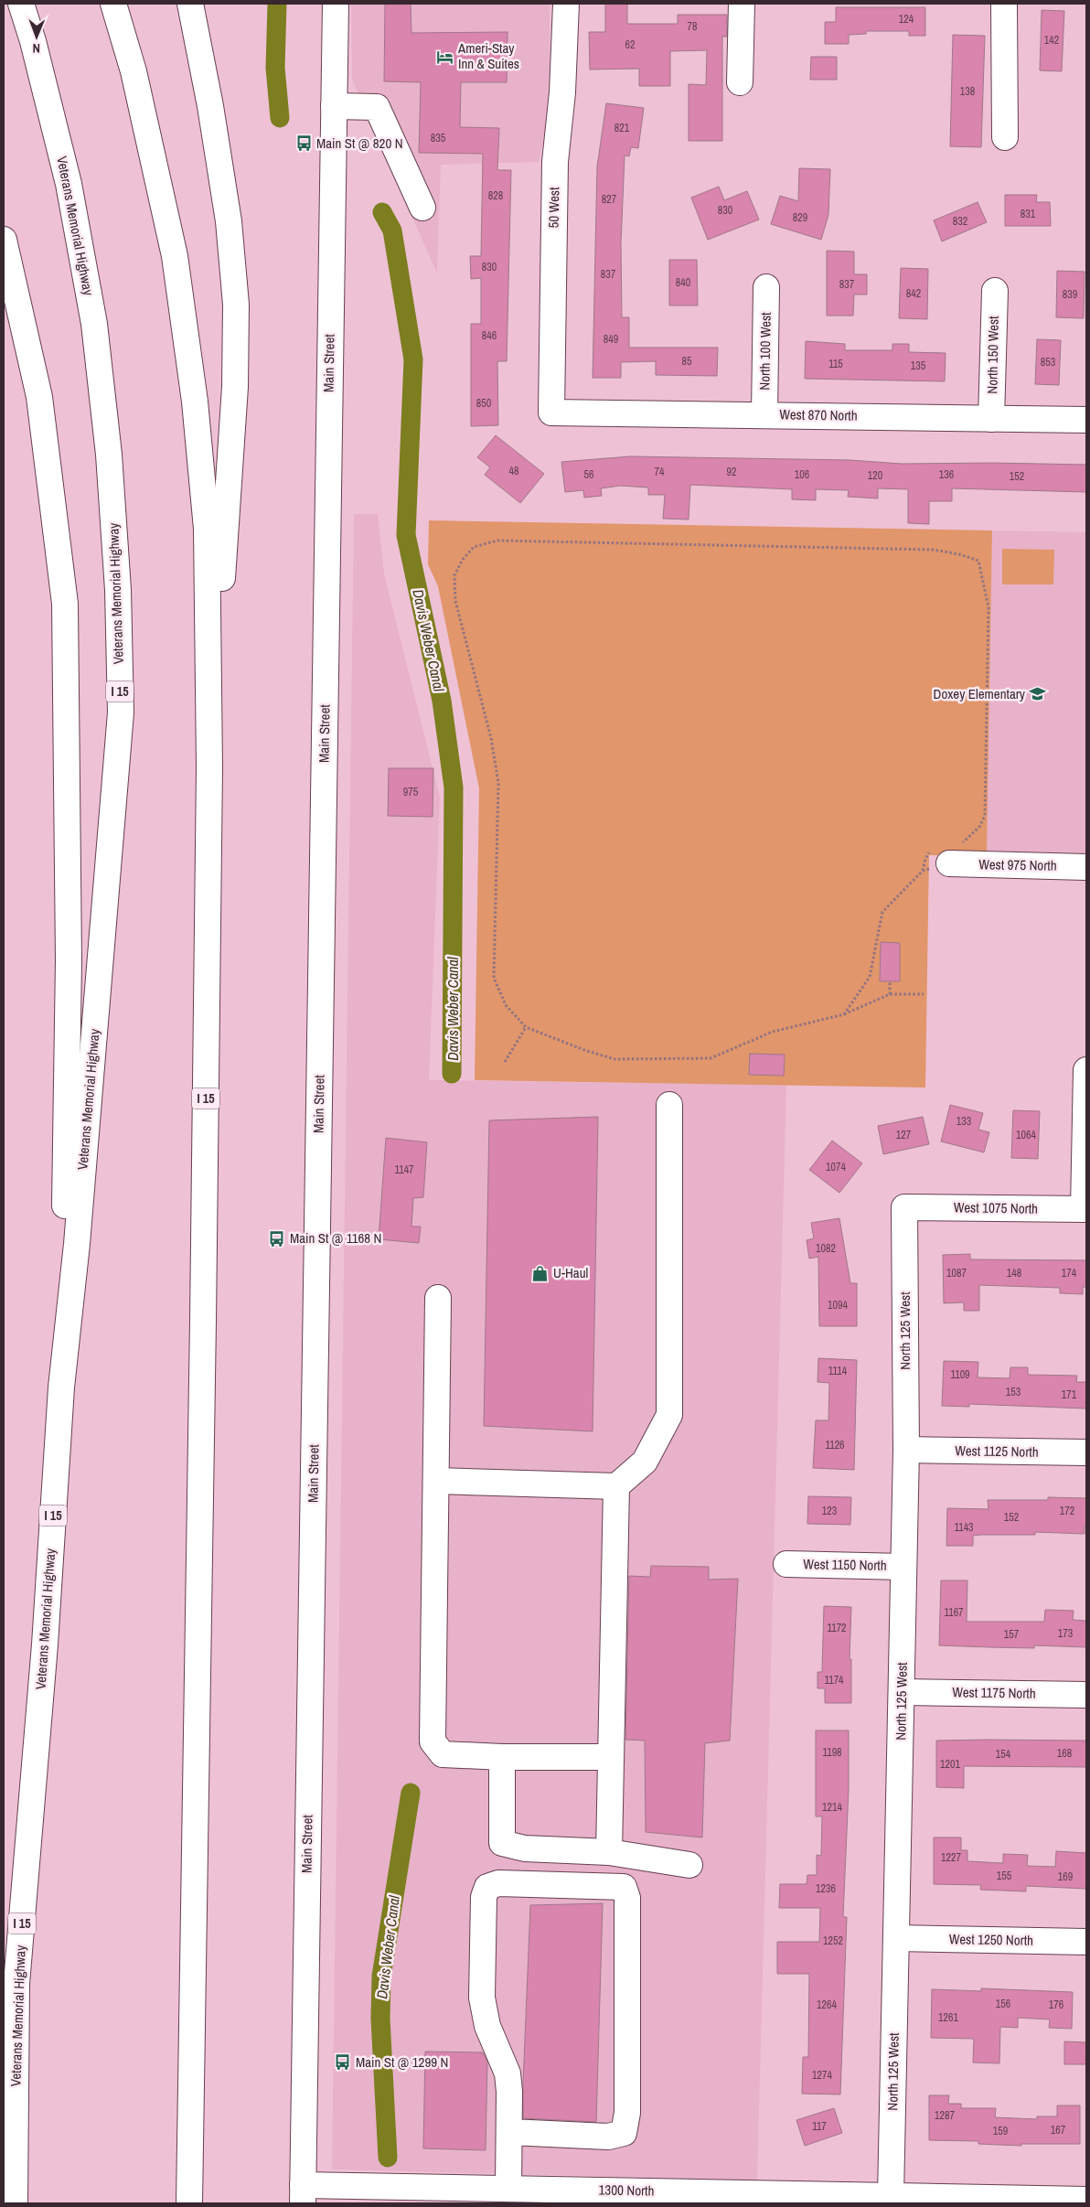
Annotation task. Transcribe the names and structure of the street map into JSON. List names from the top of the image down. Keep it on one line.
{"streets":{"main road":["50 West","Veterans Memorial Highway","North 100 West","North 150 West","Main Street","West 870 North","I 15","West 975 North","West 1075 North","North 125 West","West 1125 North","West 1150 North","West 1175 North","West 1250 North","1300 North"]},"crossings":[["50 West","West 870 North"],["North 100 West","West 870 North"],["North 150 West","West 870 North"],["Main Street","1300 North"],["West 1075 North","North 125 West"],["North 125 West","West 1125 North"],["North 125 West","West 1150 North"],["North 125 West","West 1175 North"],["North 125 West","West 1250 North"],["North 125 West","1300 North"]],"water":["Davis Weber Canal"],"places":{"hotel":["Ameri-Stay Inn & Suites"],"bus stop":["Main St @ 820 N","Main St @ 1168 N","Main St @ 1299 N"],"school or university":["Doxey Elementary"],"shop":["U-Haul"]},"house_numbers":["124","78","142","62","138","821","835","828","827","830","831","829","832","830","837","840","837","842","839","846","849","85","853","115","135","850","48","74","92","56","106","136","120","152","975","133","127","1064","1074","1147","1082","1087","148","174","1094","1114","1109","153","171","1126","123","172","152","1143","1167","1172","173","157","1174","1198","168","154","1201","1214","1227","155","169","1236","1252","156","1264","176","1261","1274","1287","117","167","159"],"north":"bottom"}
